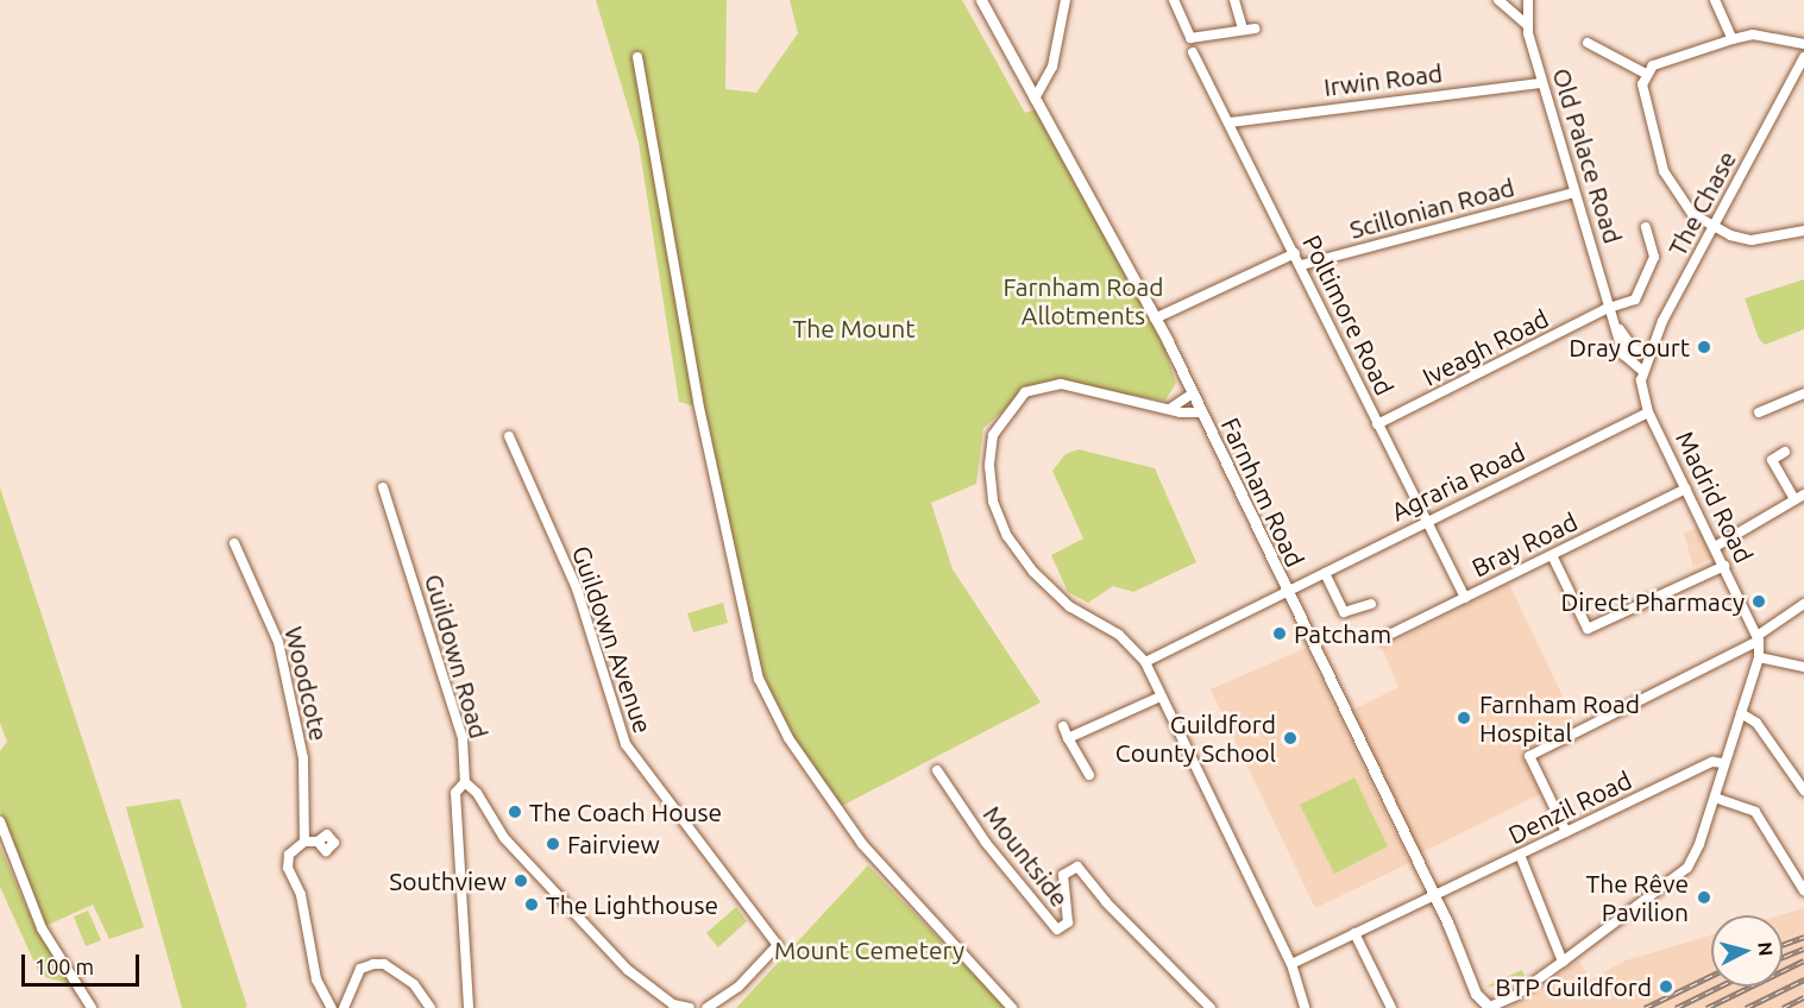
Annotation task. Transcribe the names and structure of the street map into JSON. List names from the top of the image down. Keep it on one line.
{"streets":{"main road":["Farnham Road"],"street":["Irwin Road","Old Palace Road","The Chase","Scillonian Road","Poltimore Road","Iveagh Road","Agraria Road","Madrid Road","Bray Road","Guildown Avenue","Guildown Road","Woodcote","Denzil Road","Mountside"]},"crossings":[["Irwin Road","Old Palace Road"],["Irwin Road","Poltimore Road"],["Old Palace Road","The Chase"],["Old Palace Road","Scillonian Road"],["Old Palace Road","Iveagh Road"],["Old Palace Road","Madrid Road"],["The Chase","Madrid Road"],["Scillonian Road","Poltimore Road"],["Poltimore Road","Iveagh Road"],["Poltimore Road","Agraria Road"],["Poltimore Road","Bray Road"],["Agraria Road","Farnham Road"],["Agraria Road","Madrid Road"],["Farnham Road","Denzil Road"],["Madrid Road","Bray Road"]],"parks":["Farnham Road Allotments","The Mount","Mount Cemetery"],"places":["Dray Court","Direct Pharmacy","Patcham","Farnham Road Hospital","Guildford County School","The Coach House","Fairview","Southview","The Rêve Pavilion","The Lighthouse","BTP Guildford"],"scale_bar":"100 m","north":"right"}
